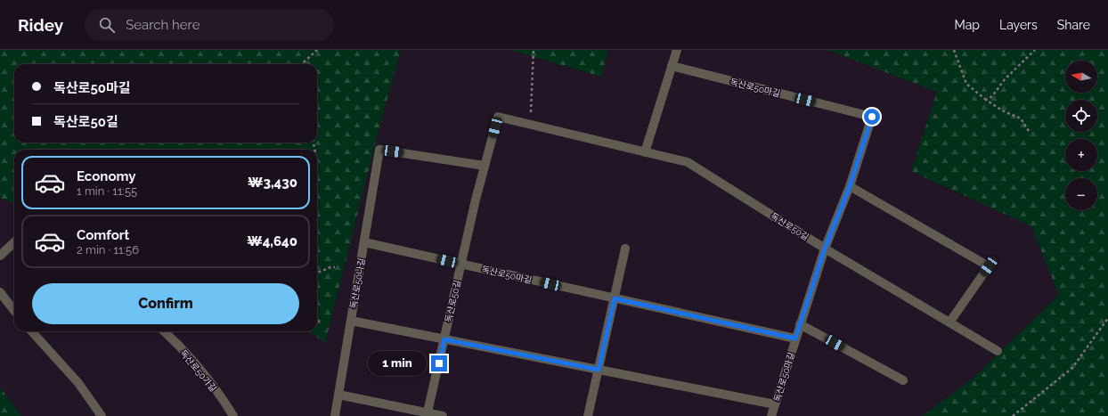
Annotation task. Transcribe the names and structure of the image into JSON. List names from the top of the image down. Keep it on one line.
{"streets":{"street":["독산로50마길","독산로50길","독산로50나길","독산로50가길"]},"crossings":[["독산로50마길","독산로50길"],["독산로50마길","독산로50나길"],["독산로50길","독산로50나길"]],"north":"left","page":{"header":"Ridey","search":"Search here","nav":["Map","Layers","Share"],"map_buttons":["+","−"],"banner":["독산로50마길","독산로50길"],"list":[{"name":"Economy","note":"1 min · 11:55","value":"₩3,430"},{"name":"Comfort","note":"2 min · 11:56","value":"₩4,640"}],"buttons":"Confirm","bubble":"1 min"}}
